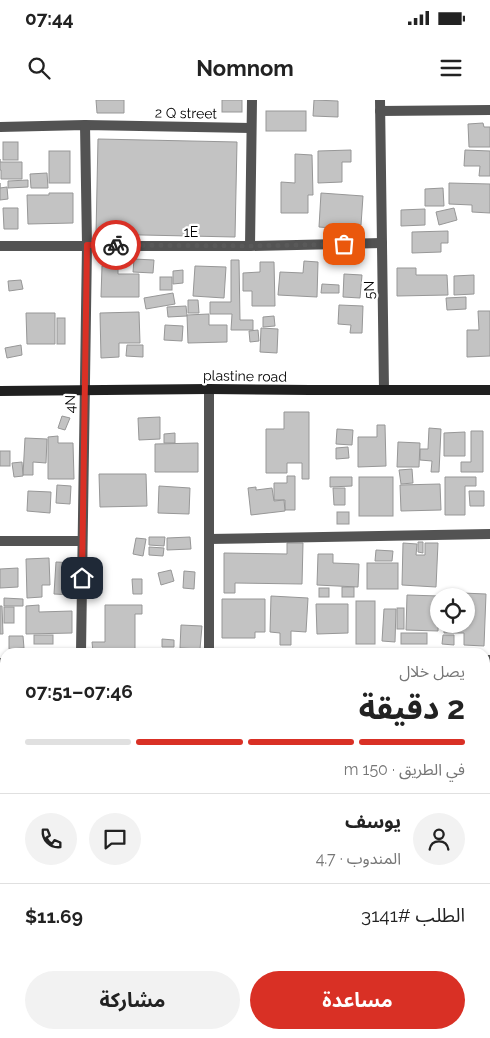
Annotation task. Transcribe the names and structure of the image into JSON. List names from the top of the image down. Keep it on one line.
{"streets":{"street":["2 Q street","1E","5N","plastine road","4N"]},"crossings":[["2 Q street","4N"],["1E","5N"],["1E","4N"],["5N","plastine road"],["plastine road","4N"]],"page":{"status":"07:44","header":"Nomnom","heading":["2 دقيقة","يصل خلال","07:46–07:51"],"panel":["يوسف","المندوب · 4.7","الطلب #3141","$11.69"],"bar":"في الطريق · 150 m","buttons":["مساعدة","مشاركة"]}}
